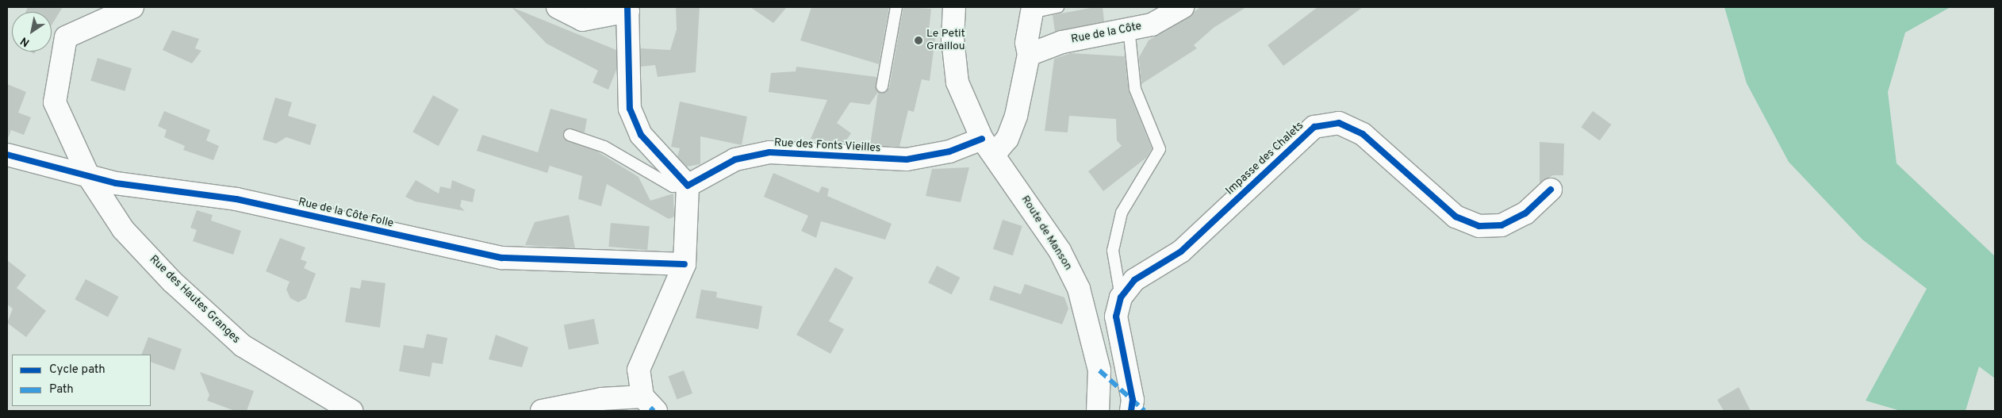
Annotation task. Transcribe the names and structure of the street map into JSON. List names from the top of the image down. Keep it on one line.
{"streets":{"street":["Rue de la Côte","Rue des Fonts Vieilles","Impasse des Chalets","Rue de la Côte Folle","Route de Manson","Rue des Hautes Granges"]},"crossings":[["Rue de la Côte","Impasse des Chalets"],["Rue des Fonts Vieilles","Route de Manson"],["Rue de la Côte Folle","Rue des Hautes Granges"]],"places":["Le Petit Graillou"],"legend":["Cycle path","Path"],"north":"bottom left"}
